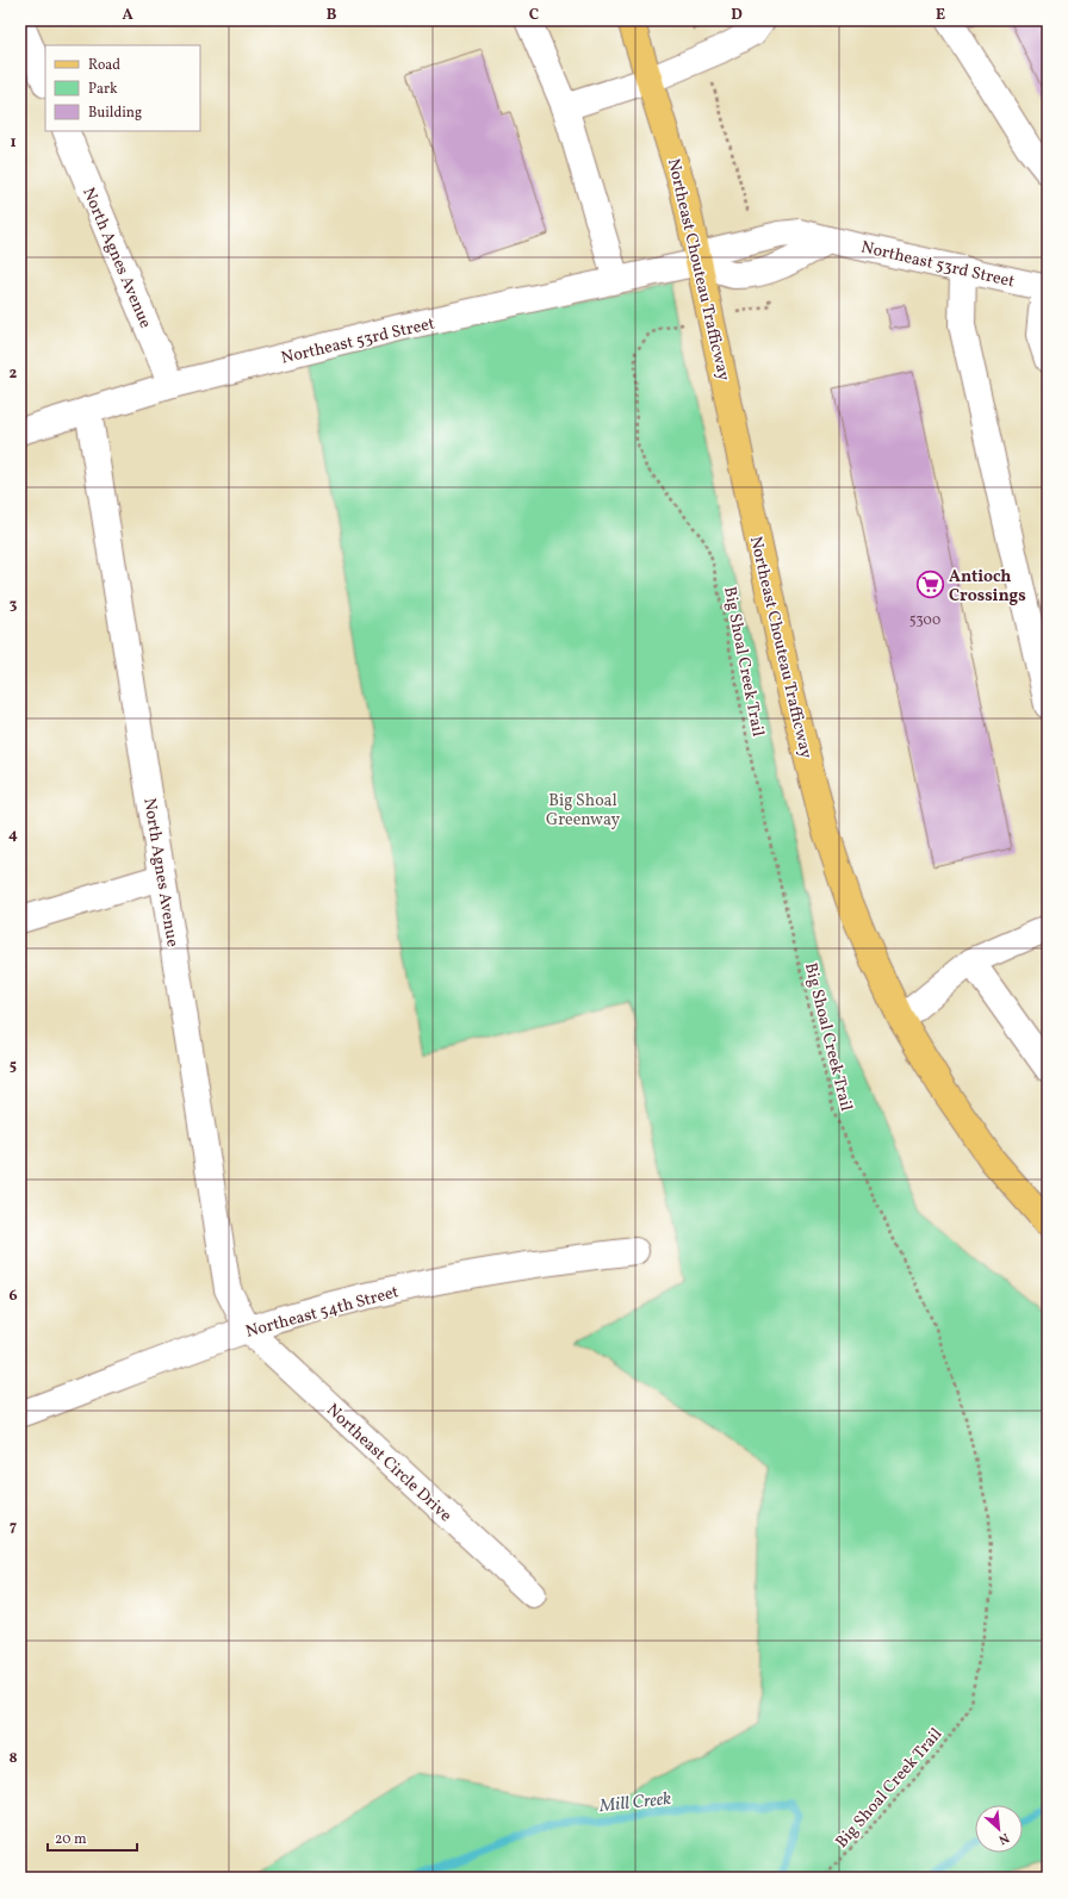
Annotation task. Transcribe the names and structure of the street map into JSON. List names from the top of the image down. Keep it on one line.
{"streets":{"main road":["Northeast Chouteau Trafficway"],"street":["North Agnes Avenue","Northeast 53rd Street","Northeast 54th Street","Northeast Circle Drive"],"path":["Big Shoal Creek Trail"]},"crossings":[["North Agnes Avenue","Northeast 53rd Street"],["North Agnes Avenue","Northeast 54th Street"],["North Agnes Avenue","Northeast Circle Drive"],["Northeast 53rd Street","Northeast Chouteau Trafficway"],["Northeast 54th Street","Northeast Circle Drive"]],"water":["Mill Creek"],"parks":["Big Shoal Greenway"],"places":{"supermarket":["Antioch Crossings"]},"house_numbers":["5300"],"legend":["Road","Park","Building"],"scale_bar":"20 m","north":"bottom right","grid":{"columns":["A","B","C","D","E"],"rows":["1","2","3","4","5","6","7","8"]}}
